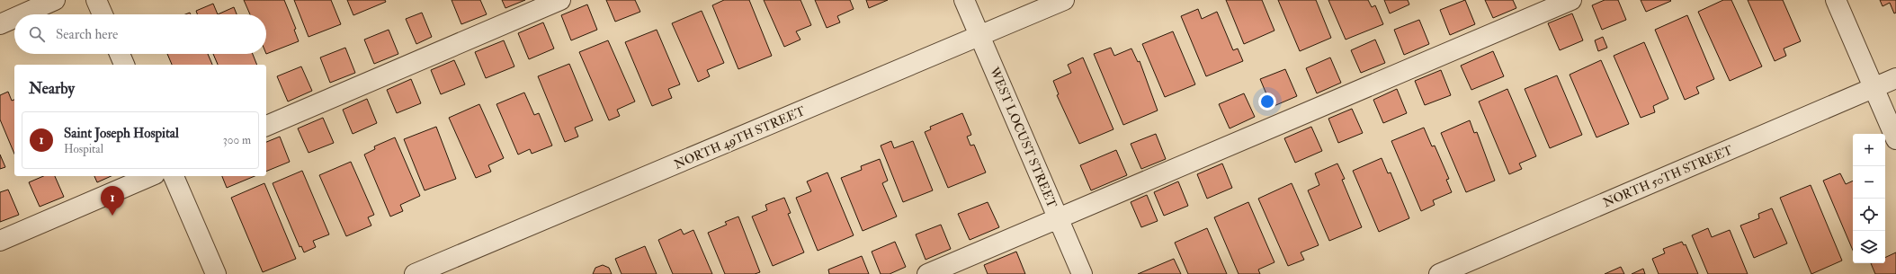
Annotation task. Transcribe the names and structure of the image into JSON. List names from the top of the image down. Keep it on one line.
{"streets":{"street":["NORTH 49TH STREET","WEST LOCUST STREET","NORTH 50TH STREET"]},"crossings":[["NORTH 49TH STREET","WEST LOCUST STREET"]],"page":{"search":"Search here","heading":"Nearby","list":[{"mark":"1","name":"Saint Joseph Hospital","note":"Hospital","value":"300 m"}],"map_buttons":["+","−"],"pins":"1"}}
